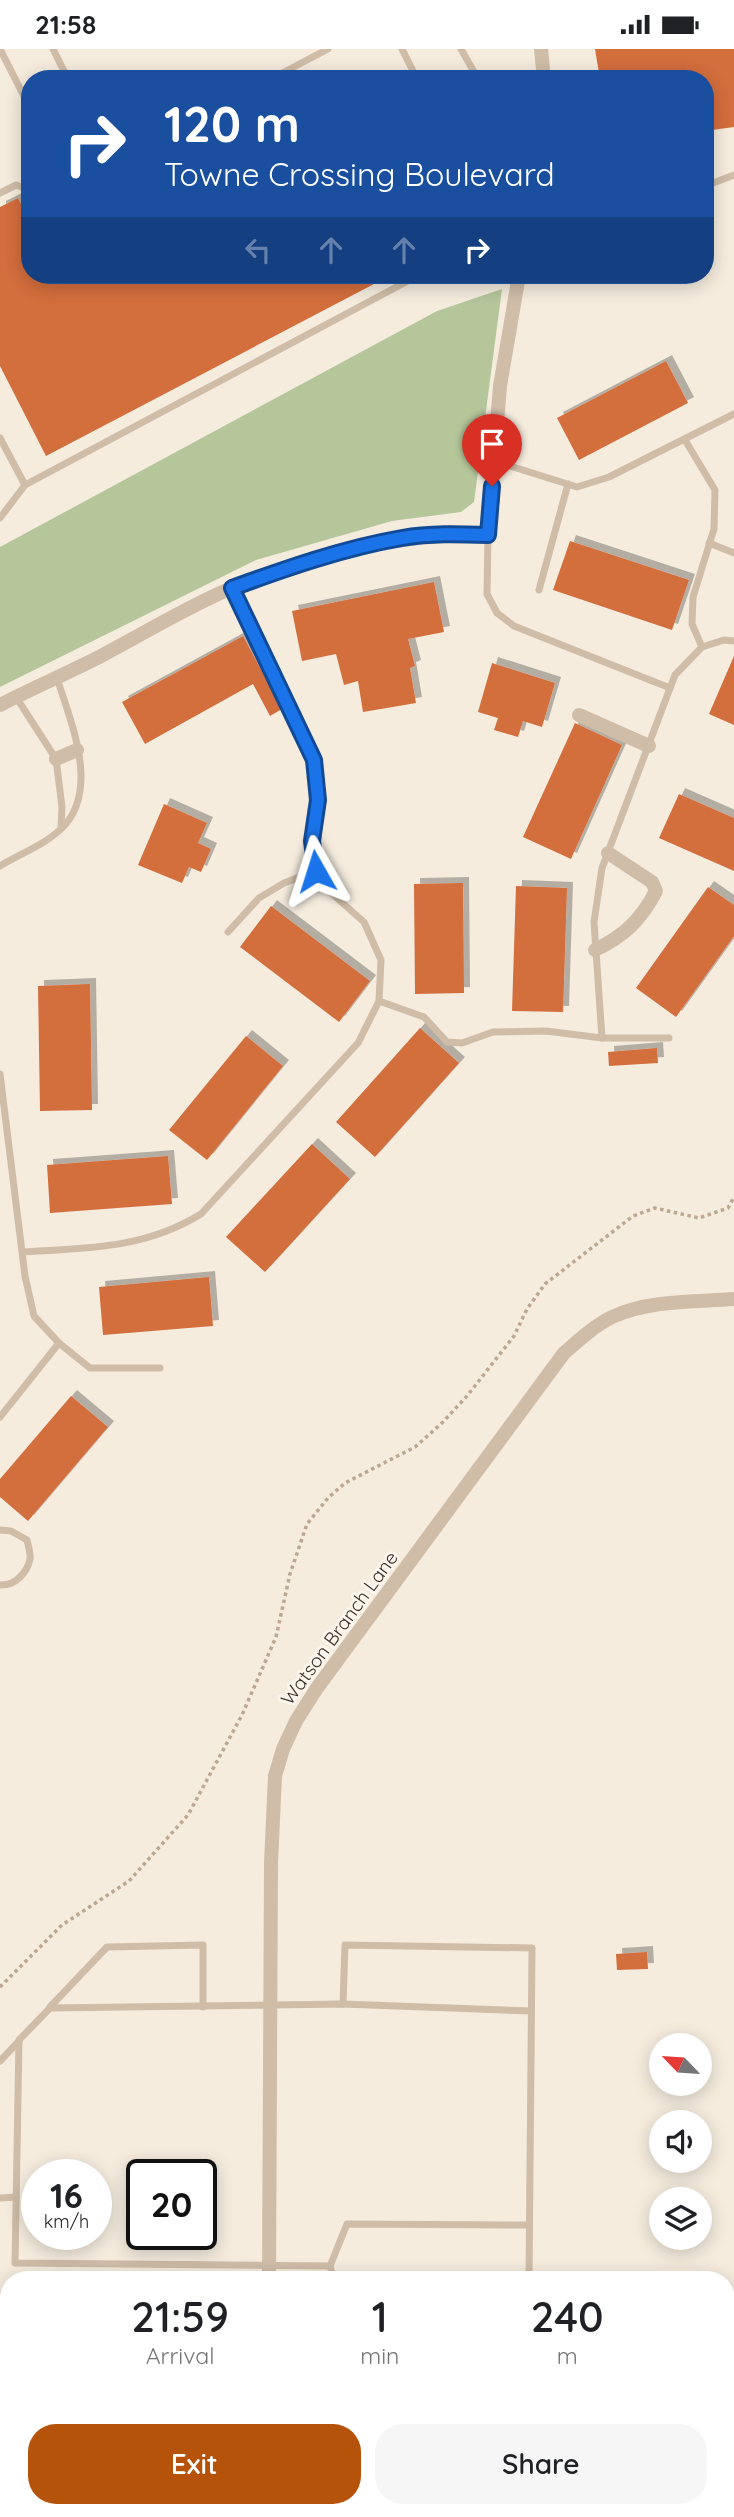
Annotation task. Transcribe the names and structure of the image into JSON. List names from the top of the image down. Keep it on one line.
{"streets":{"street":["Watson Branch Lane"]},"north":"top left","page":{"status":"21:58","turn":["120 m","Towne Crossing Boulevard"],"speed":"16 km/h","limit":"20","eta":["21:59","Arrival","1","min","240","m"],"buttons":["Exit","Share"]}}
